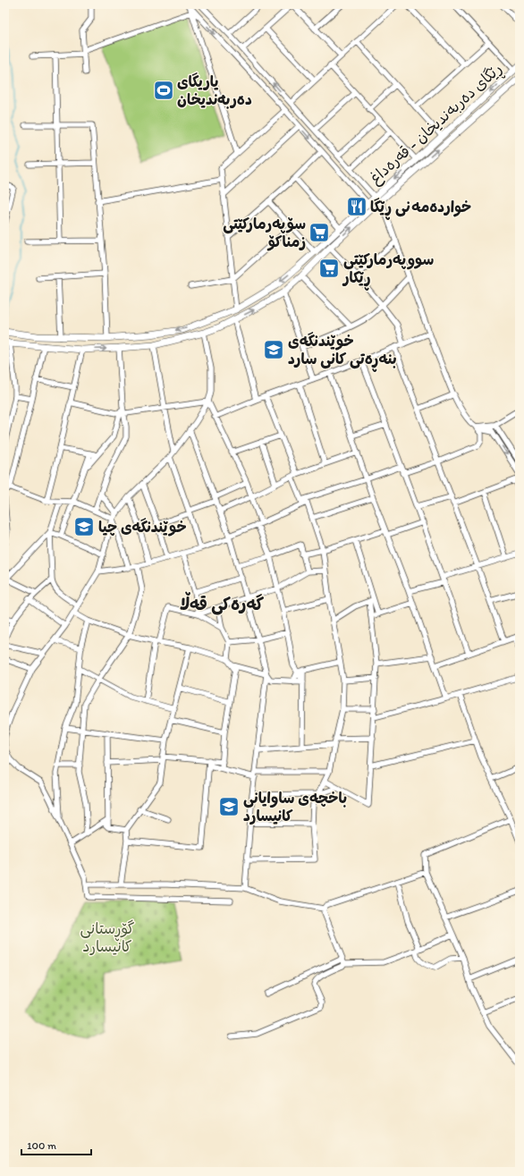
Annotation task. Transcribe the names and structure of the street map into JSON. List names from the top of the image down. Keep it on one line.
{"streets":{"main road":["ڕێگای دەربەندیخان - قەرەداغ"]},"districts":["گەرەکی قەڵا"],"parks":["گۆڕستانی کانیسارد"],"places":{"sports":["یاریگاى ده‌ربه‌ندیخان"],"restaurant":["خواردەمەنی ڕێگا"],"supermarket":["سۆپەرمارکێتی زمناکۆ","سووپەرمارکێتی ڕێکار"],"school or university":["خوێندنگەی بنەڕەتی کانی سارد","خوێندنگەی چیا","باخچەی ساوایانی کانیسارد"]},"scale_bar":"100 m"}
